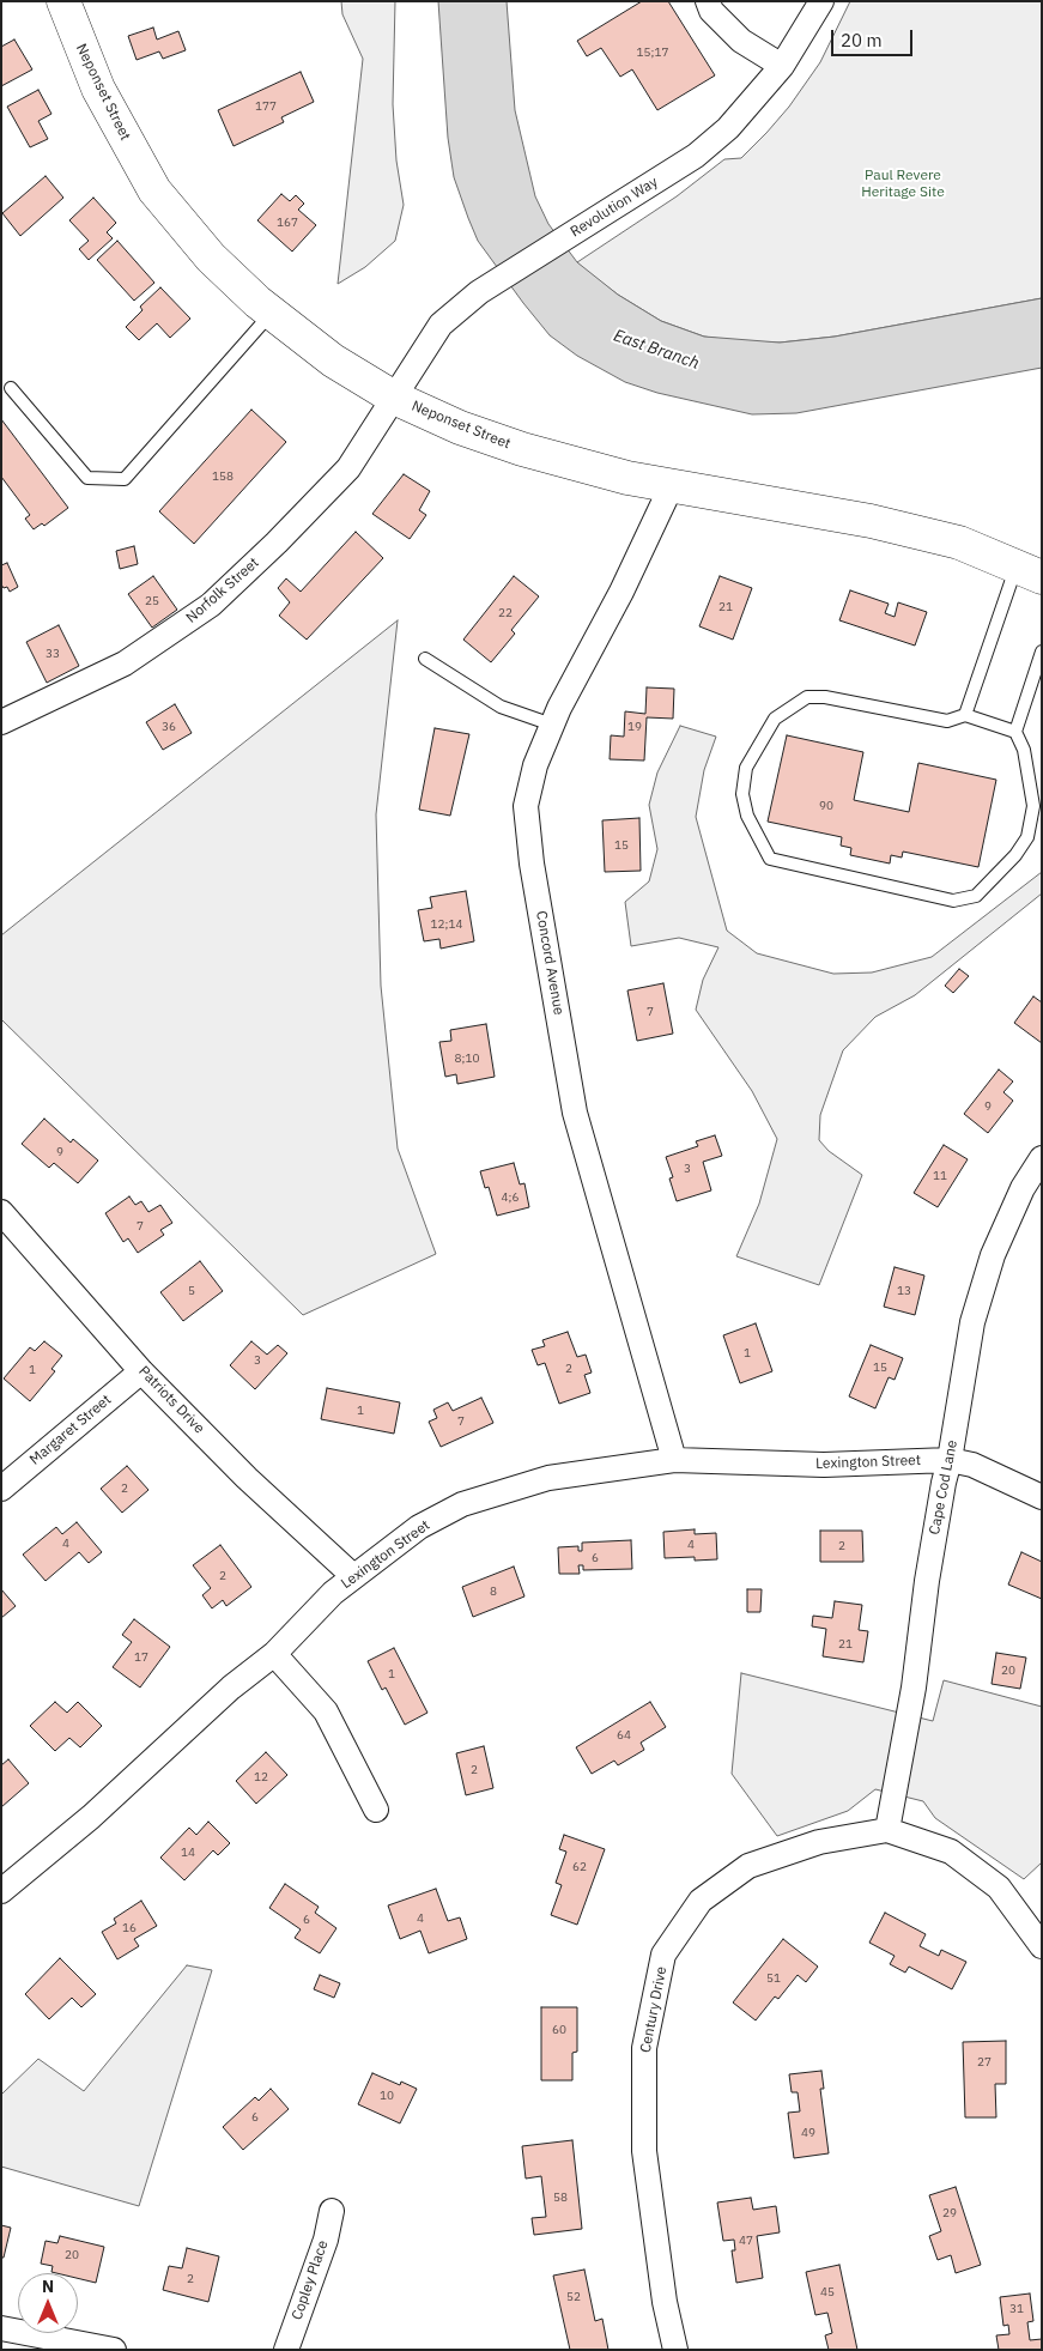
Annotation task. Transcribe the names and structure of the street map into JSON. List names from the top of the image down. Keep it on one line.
{"streets":{"main road":["Neponset Street"],"street":["Revolution Way","Norfolk Street","Concord Avenue","Patriots Drive","Margaret Street","Lexington Street","Cape Cod Lane","Century Drive","Copley Place"]},"crossings":[["Neponset Street","Revolution Way"],["Neponset Street","Norfolk Street"],["Neponset Street","Concord Avenue"],["Revolution Way","Norfolk Street"],["Concord Avenue","Lexington Street"],["Patriots Drive","Margaret Street"],["Patriots Drive","Lexington Street"],["Lexington Street","Cape Cod Lane"],["Cape Cod Lane","Century Drive"]],"water":["East Branch"],"parks":["Paul Revere Heritage Site"],"house_numbers":["15;17","177","167","158","25","21","22","33","36","19","90","15","12;14","7","8;10","9","9","3","11","4;6","7","5","13","1","3","15","2","1","1","7","2","4","4","2","6","2","8","21","17","20","1","64","2","12","14","62","4","6","16","51","60","27","10","6","49","58","29","47","20","2","45","52","31"],"scale_bar":"20 m","north":"top"}
